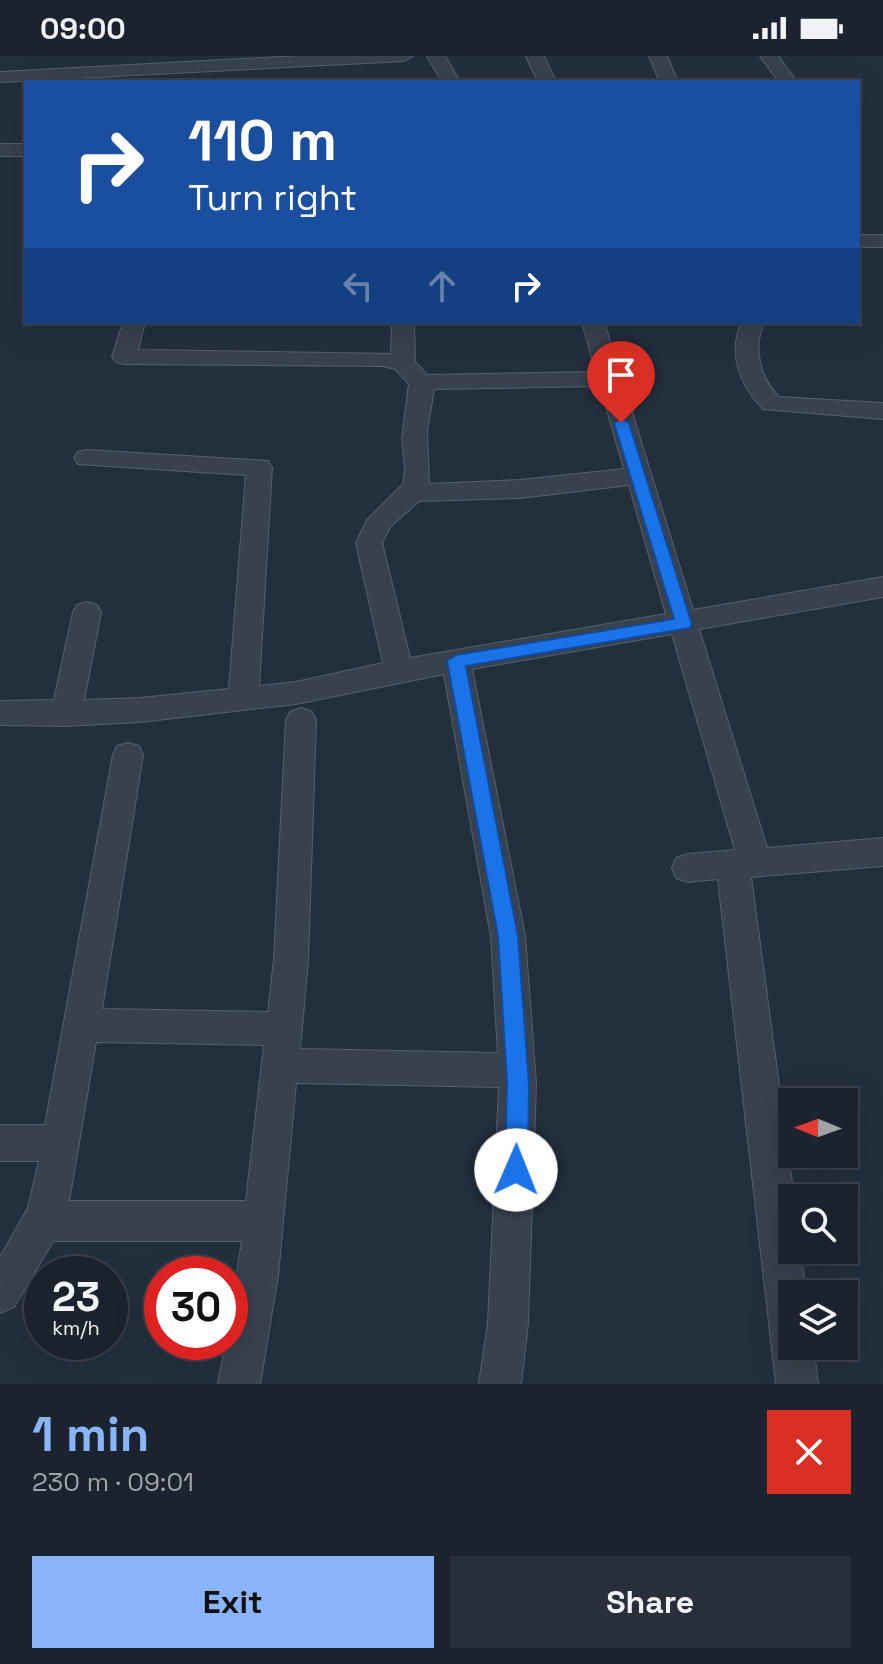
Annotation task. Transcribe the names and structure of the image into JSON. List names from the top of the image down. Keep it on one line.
{"north":"left","page":{"status":"09:00","turn":["110 m","Turn right"],"speed":"23 km/h","limit":"30","heading":["1 min","230 m · 09:01"],"buttons":["Exit","Share"]}}
